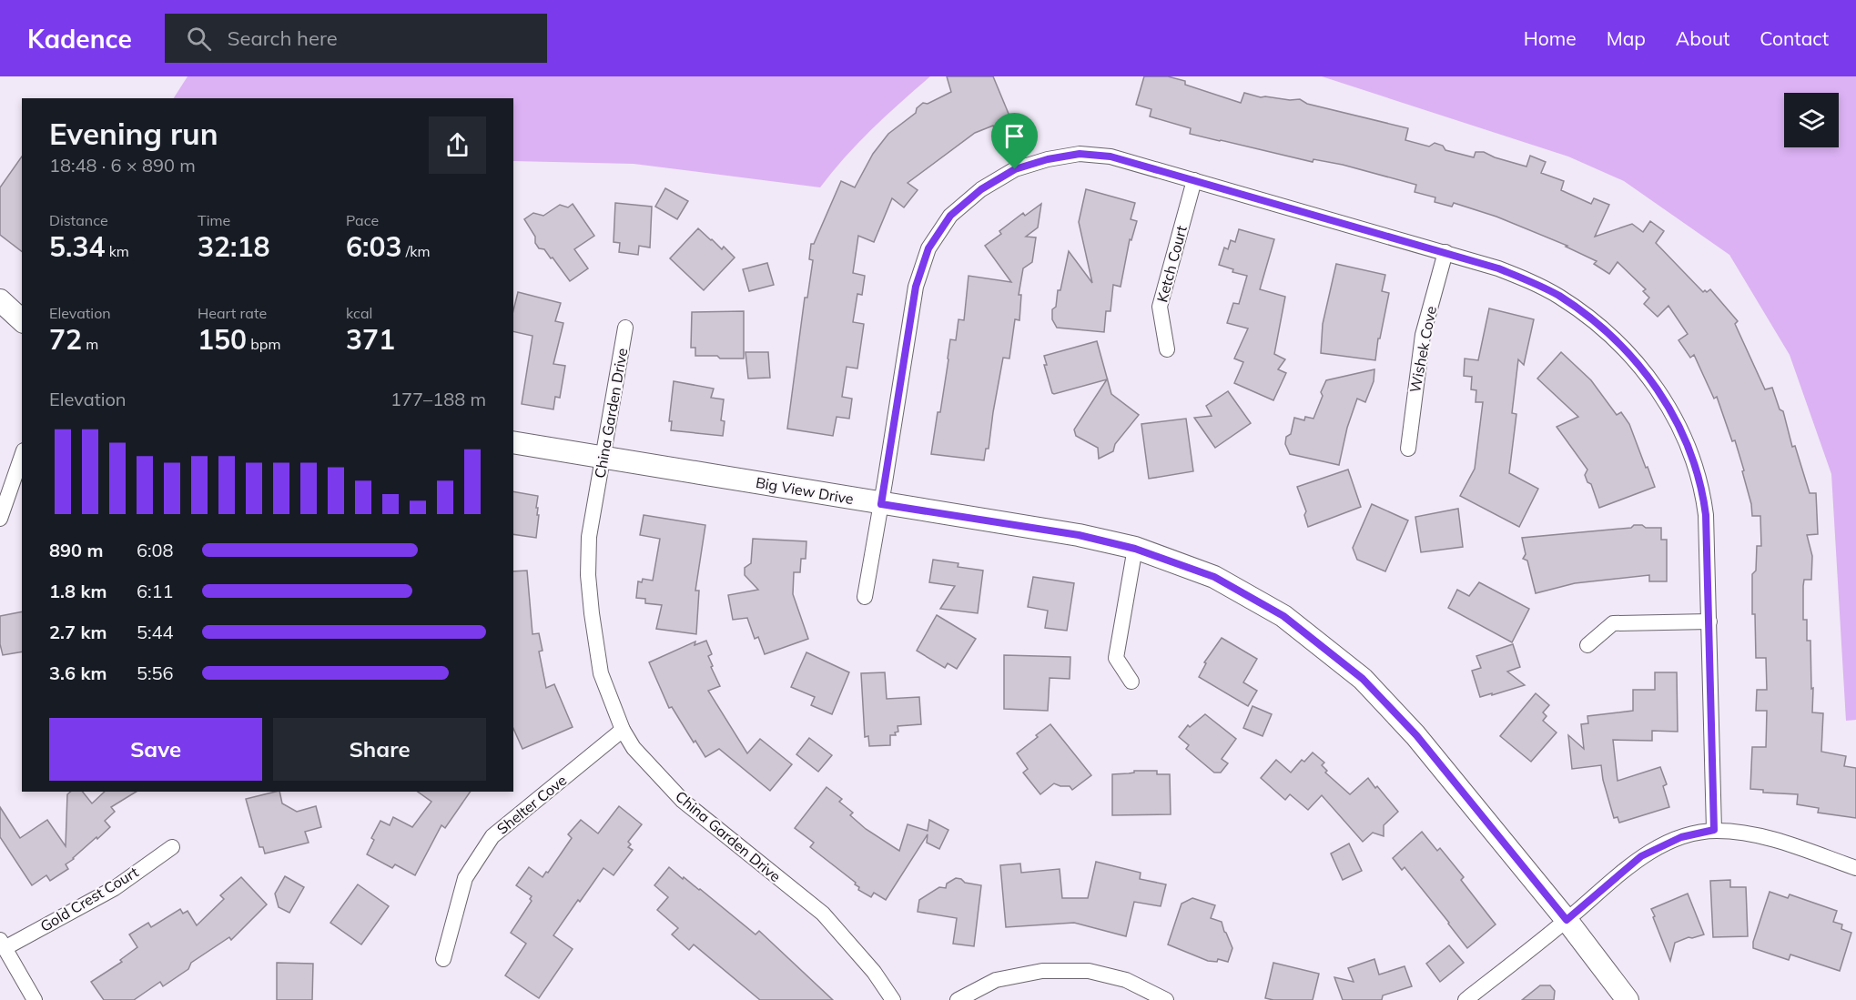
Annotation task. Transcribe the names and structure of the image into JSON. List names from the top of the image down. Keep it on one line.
{"streets":{"street":["Ketch Court","Wishek Cove","China Garden Drive","Big View Drive","Shelter Cove","Gold Crest Court"]},"crossings":[["China Garden Drive","Big View Drive"],["China Garden Drive","Shelter Cove"]],"page":{"header":"Kadence","search":"Search here","nav":["Home","Map","About","Contact"],"heading":["Evening run","18:48 · 6 × 890 m"],"stats":[["Distance","5.34 km"],["Time","32:18"],["Pace","6:03 /km"],["Elevation","72 m"],["Heart rate","150 bpm"],["kcal","371"]],"chart":["Elevation","177–188 m"],"list":[{"name":"890 m","note":"6:08"},{"name":"1.8 km","note":"6:11"},{"name":"2.7 km","note":"5:44"},{"name":"3.6 km","note":"5:56"}],"buttons":["Save","Share"]}}
